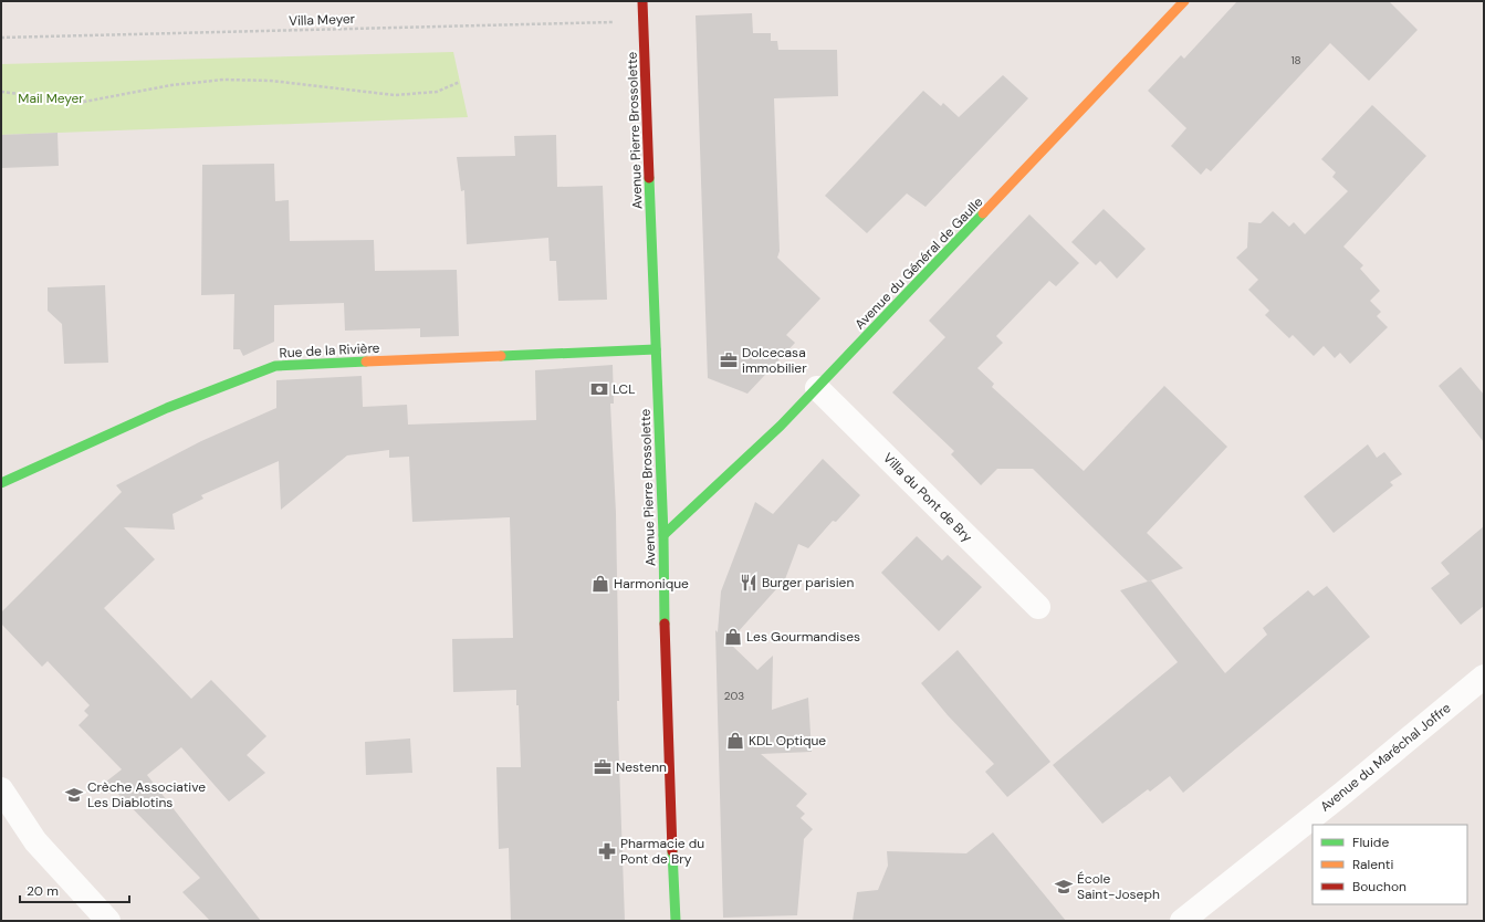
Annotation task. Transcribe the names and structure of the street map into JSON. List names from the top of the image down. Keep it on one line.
{"streets":{"street":["Avenue Pierre Brossolette","Avenue du Général de Gaulle","Rue de la Rivière","Villa du Pont de Bry","Avenue du Maréchal Joffre"],"path":["Villa Meyer"]},"crossings":[["Villa Meyer","Avenue Pierre Brossolette"],["Avenue Pierre Brossolette","Avenue du Général de Gaulle"],["Avenue Pierre Brossolette","Rue de la Rivière"],["Avenue du Général de Gaulle","Villa du Pont de Bry"]],"parks":["Mail Meyer"],"places":{"office":["Dolcecasa immobilier","Nestenn"],"bank":["LCL"],"restaurant":["Burger parisien"],"shop":["Harmonique","Les Gourmandises","KDL Optique"],"school or university":["Crèche Associative Les Diablotins","École Saint-Joseph"],"pharmacy":["Pharmacie du Pont de Bry"]},"house_numbers":["18","203"],"legend":["Fluide","Ralenti","Bouchon"],"scale_bar":"20 m"}
